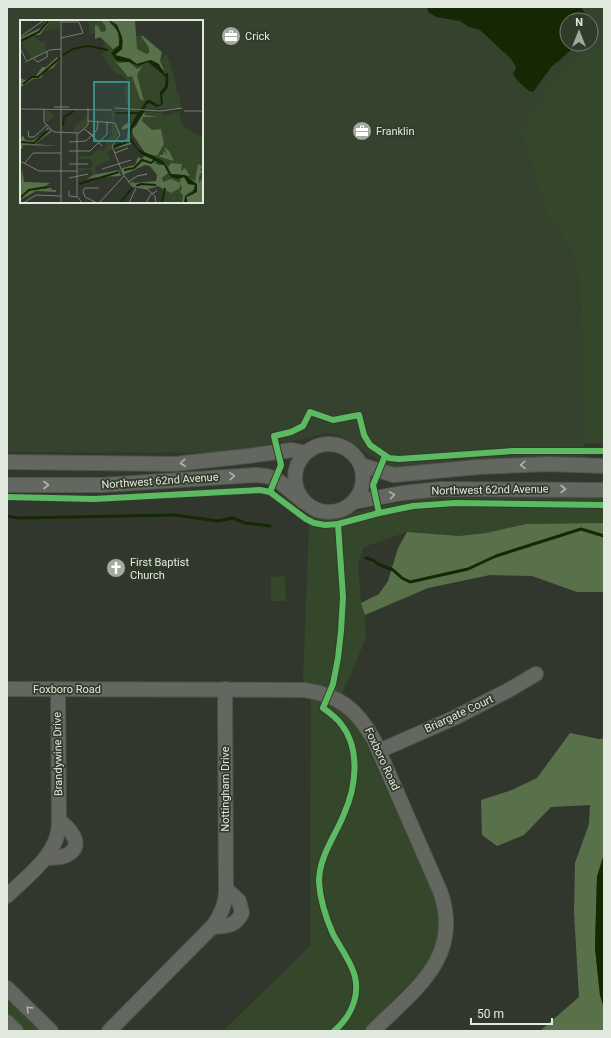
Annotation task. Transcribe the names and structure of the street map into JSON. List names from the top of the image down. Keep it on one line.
{"streets":{"street":["Northwest 62nd Avenue","Foxboro Road","Briargate Court","Brandywine Drive","Nottingham Drive"]},"crossings":[["Foxboro Road","Briargate Court"],["Foxboro Road","Brandywine Drive"],["Foxboro Road","Nottingham Drive"]],"places":{"office":["Crick","Franklin"],"church":["First Baptist Church"]},"scale_bar":"50 m","north":"top"}
